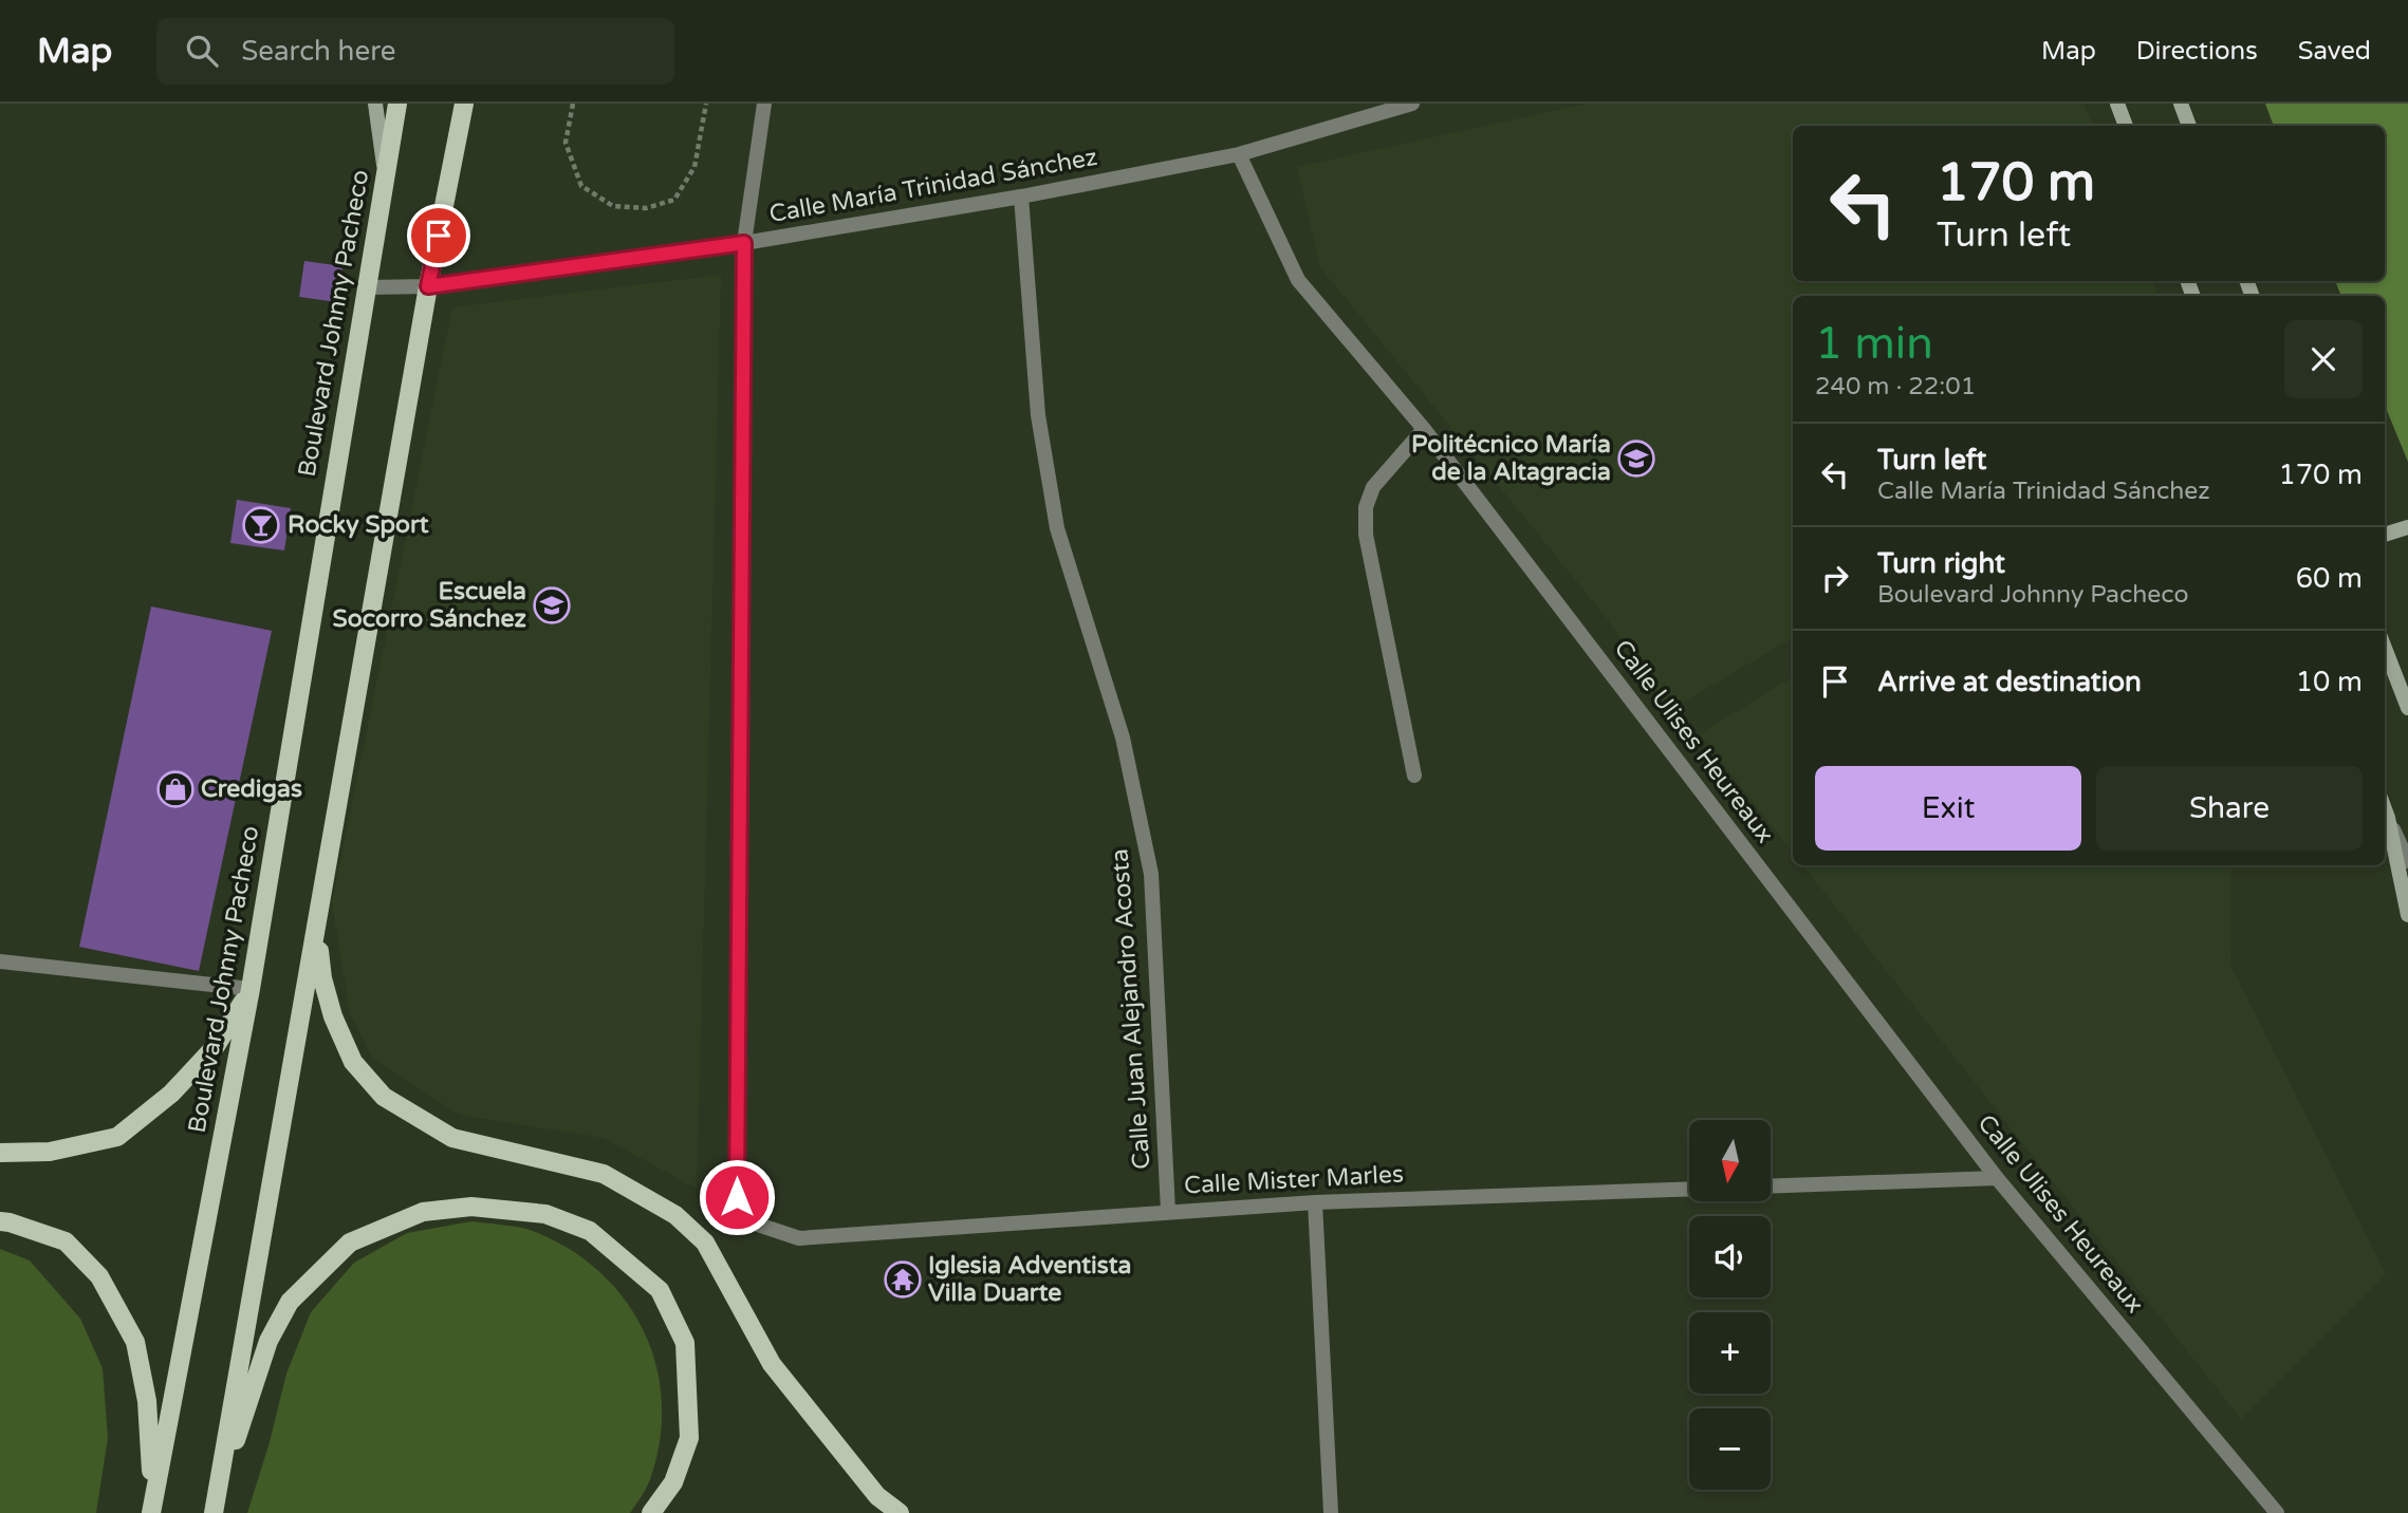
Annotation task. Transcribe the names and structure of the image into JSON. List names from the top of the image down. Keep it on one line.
{"streets":{"main road":["Boulevard Johnny Pacheco"],"street":["Calle María Trinidad Sánchez","Calle Ulises Heureaux","Calle Juan Alejandro Acosta","Calle Mister Marles"]},"crossings":[["Calle María Trinidad Sánchez","Boulevard Johnny Pacheco"],["Calle María Trinidad Sánchez","Calle Ulises Heureaux"],["Calle María Trinidad Sánchez","Calle Juan Alejandro Acosta"],["Calle María Trinidad Sánchez","Calle Mister Marles"],["Calle Juan Alejandro Acosta","Calle Mister Marles"]],"places":{"school or university":["Politécnico María de la Altagracia","Escuela Socorro Sánchez"],"bar":["Rocky Sport"],"shop":["Credigas"],"temple":["Iglesia Adventista Villa Duarte"]},"north":"bottom","page":{"header":"Map","search":"Search here","nav":["Map","Directions","Saved"],"turn":["170 m","Turn left"],"heading":["1 min","240 m · 22:01"],"list":[{"name":"Turn left","note":"Calle María Trinidad Sánchez","value":"170 m"},{"name":"Turn right","note":"Boulevard Johnny Pacheco","value":"60 m"},{"name":"Arrive at destination","value":"10 m"}],"buttons":["Exit","Share"],"map_buttons":["+","−"]}}
